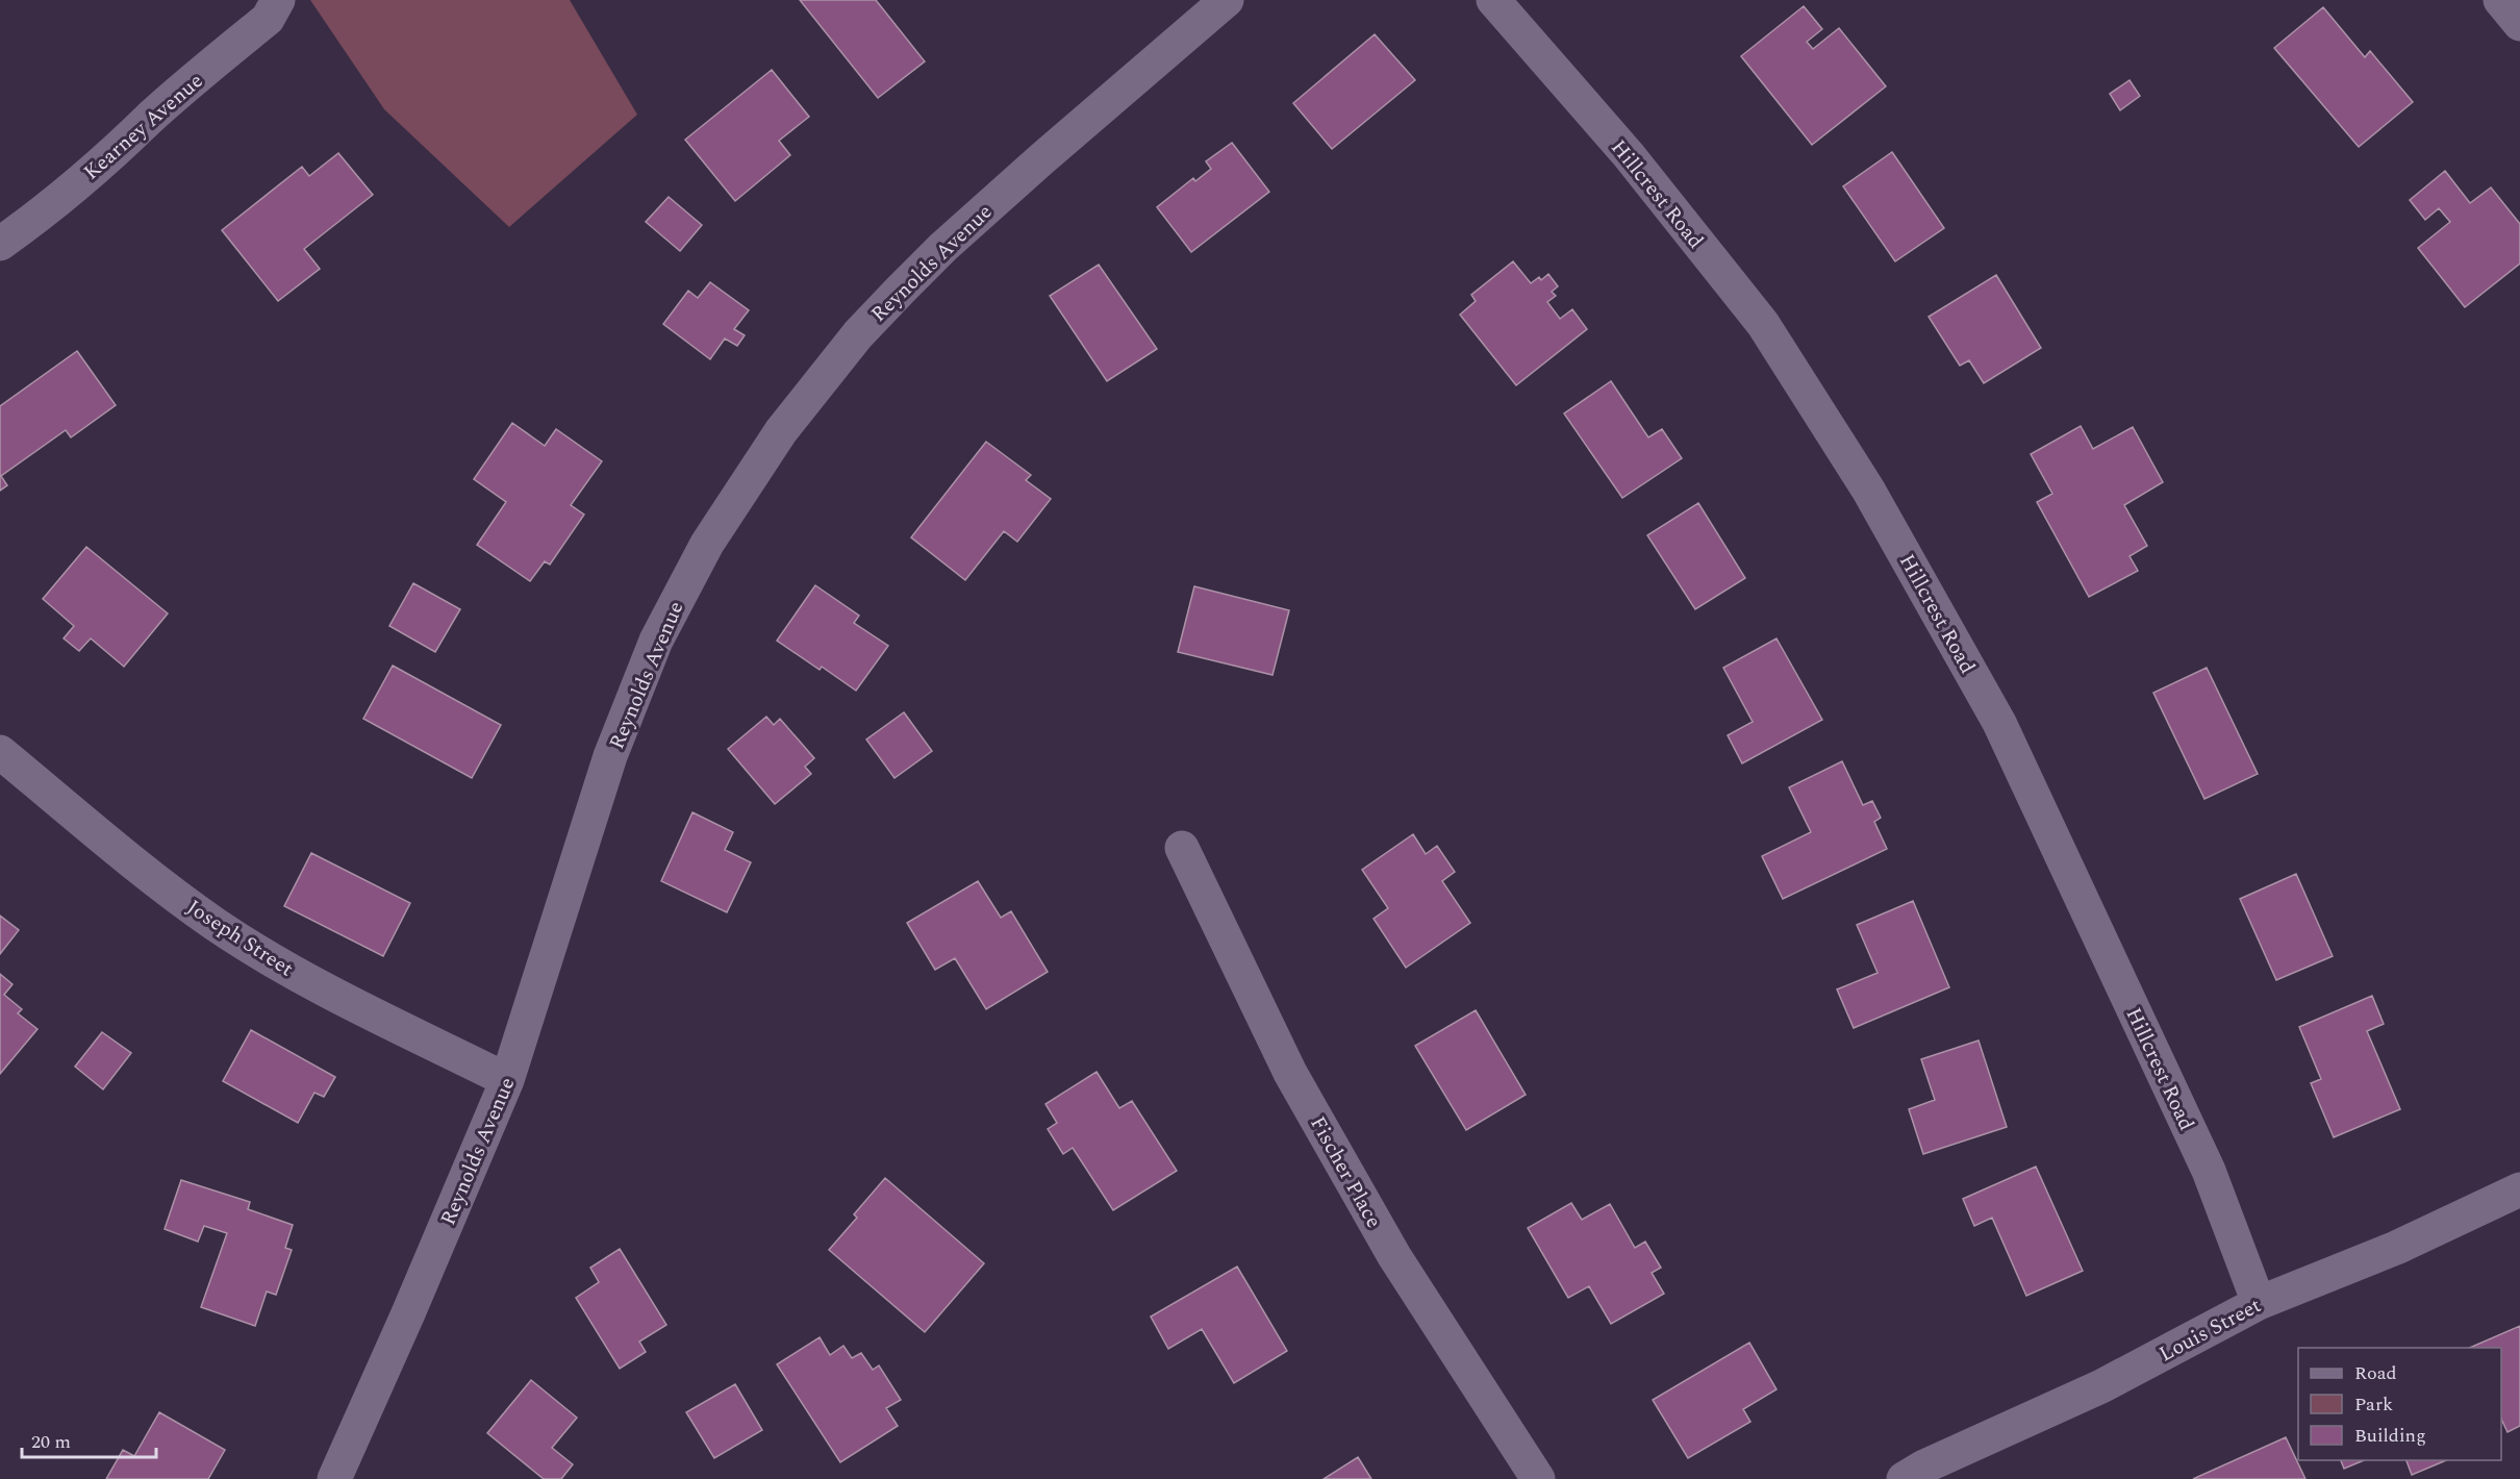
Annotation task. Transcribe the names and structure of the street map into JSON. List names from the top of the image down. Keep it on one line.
{"streets":{"street":["Kearney Avenue","Hillcrest Road","Reynolds Avenue","Joseph Street","Fischer Place","Louis Street"]},"crossings":[["Hillcrest Road","Louis Street"],["Reynolds Avenue","Joseph Street"]],"legend":["Road","Park","Building"],"scale_bar":"20 m"}
